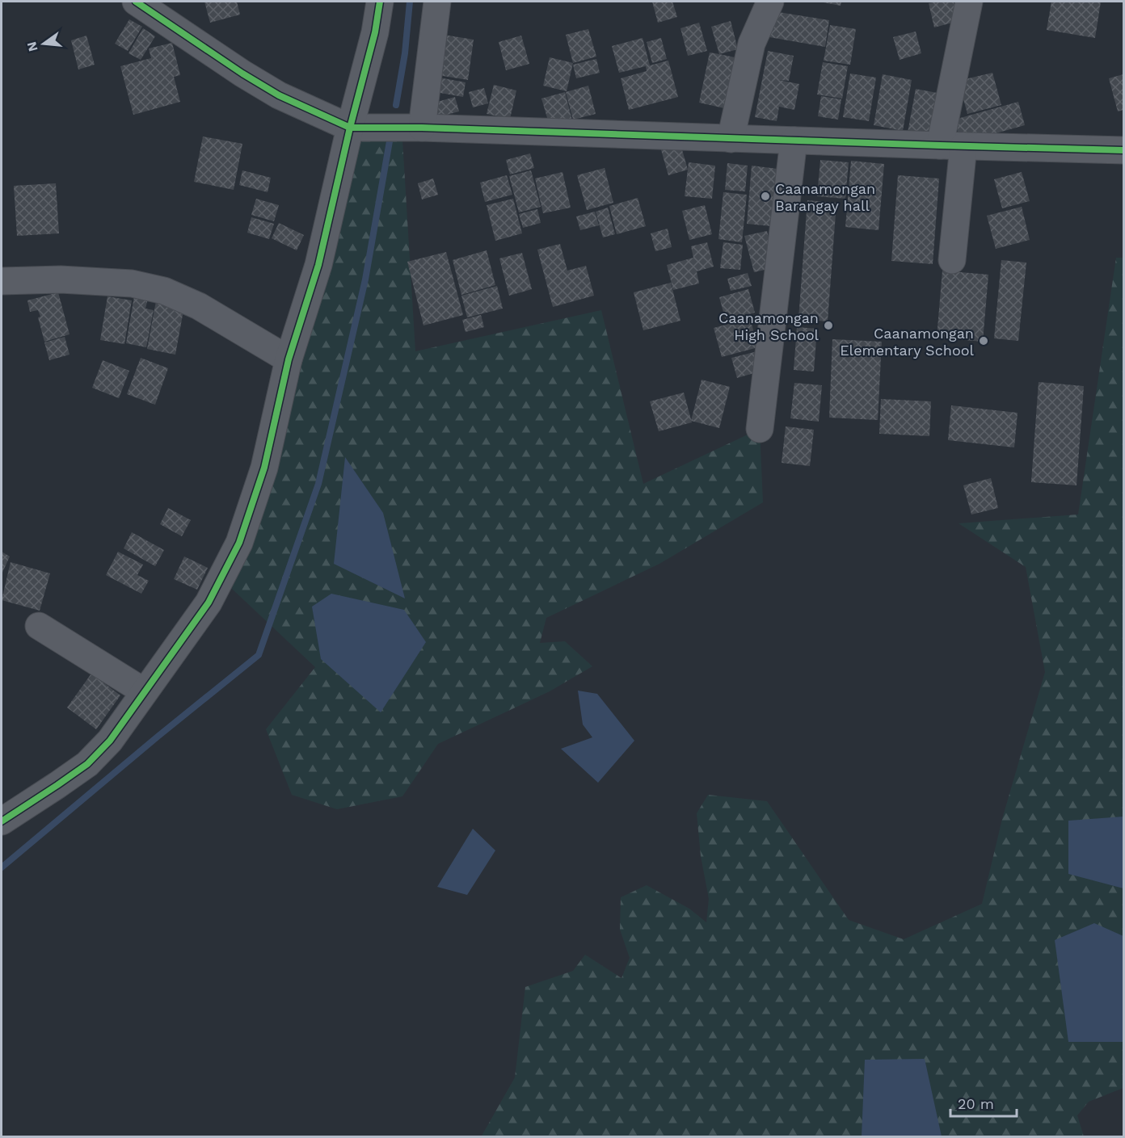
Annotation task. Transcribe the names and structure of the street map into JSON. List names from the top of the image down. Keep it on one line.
{"places":["Caanamongan Barangay hall","Caanamongan High School","Caanamongan Elementary School"],"scale_bar":"20 m","north":"left"}
